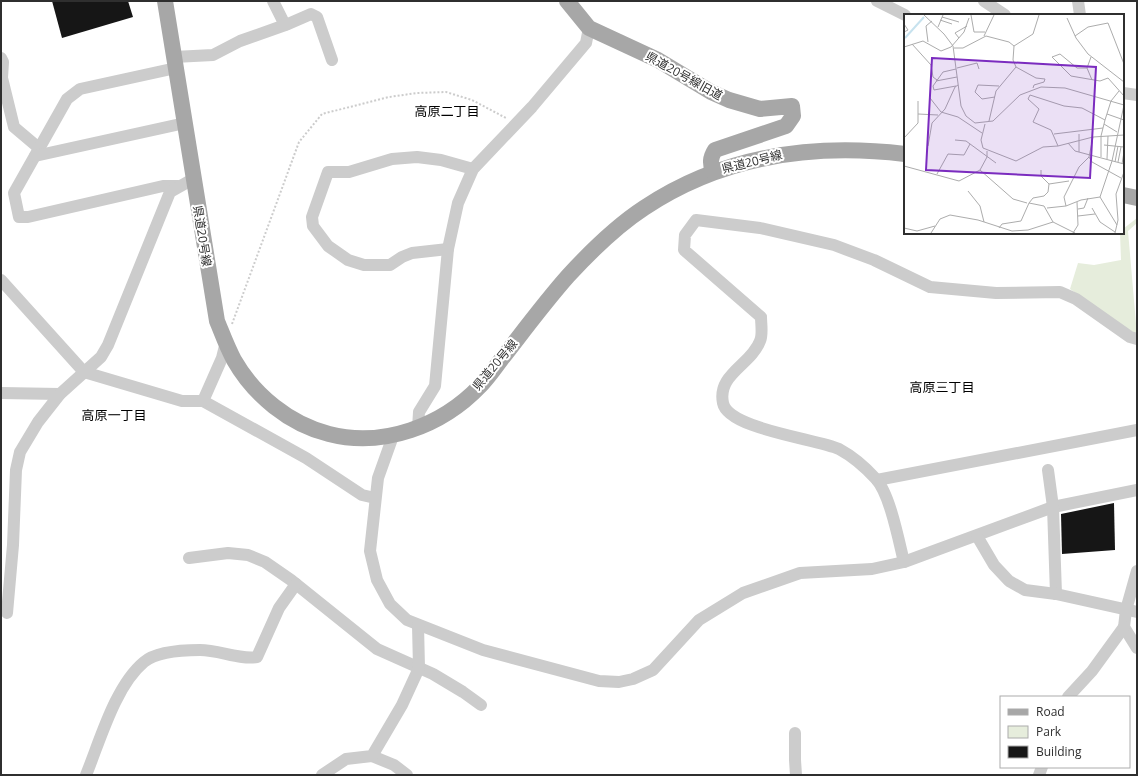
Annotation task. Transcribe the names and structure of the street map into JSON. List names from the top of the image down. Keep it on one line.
{"streets":{"main road":["県道20号線旧道","県道20号線"]},"crossings":[["県道20号線旧道","県道20号線"]],"districts":["高原二丁目","高原三丁目","高原一丁目"],"legend":["Road","Park","Building"]}
